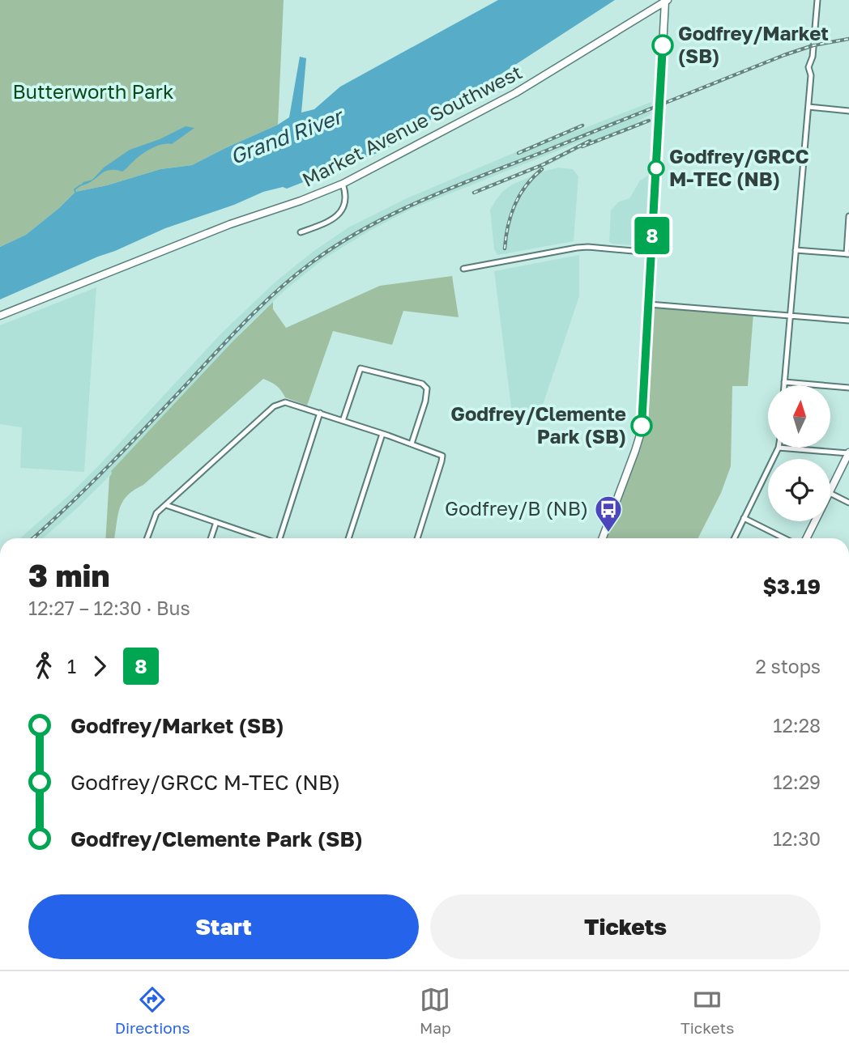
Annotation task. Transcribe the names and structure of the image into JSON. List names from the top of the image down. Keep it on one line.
{"streets":{"main road":["Market Avenue Southwest"]},"water":["Grand River"],"parks":["Butterworth Park"],"places":{"other":["Godfrey/Market (SB)","Godfrey/GRCC M-TEC (NB)","Godfrey/Clemente Park (SB)"],"bus stop":["Godfrey/B (NB)"]},"lines":["bus line 8"],"north":"top","page":{"on_map":"8","heading":["3 min","12:27 – 12:30 · Bus","$3.19"],"legs":["1","8","2 stops"],"list":[{"name":"Godfrey/Market (SB)","value":"12:28"},{"name":"Godfrey/GRCC M-TEC (NB)","value":"12:29"},{"name":"Godfrey/Clemente Park (SB)","value":"12:30"}],"buttons":["Start","Tickets"],"tabs":["Directions","Map","Tickets"]}}
